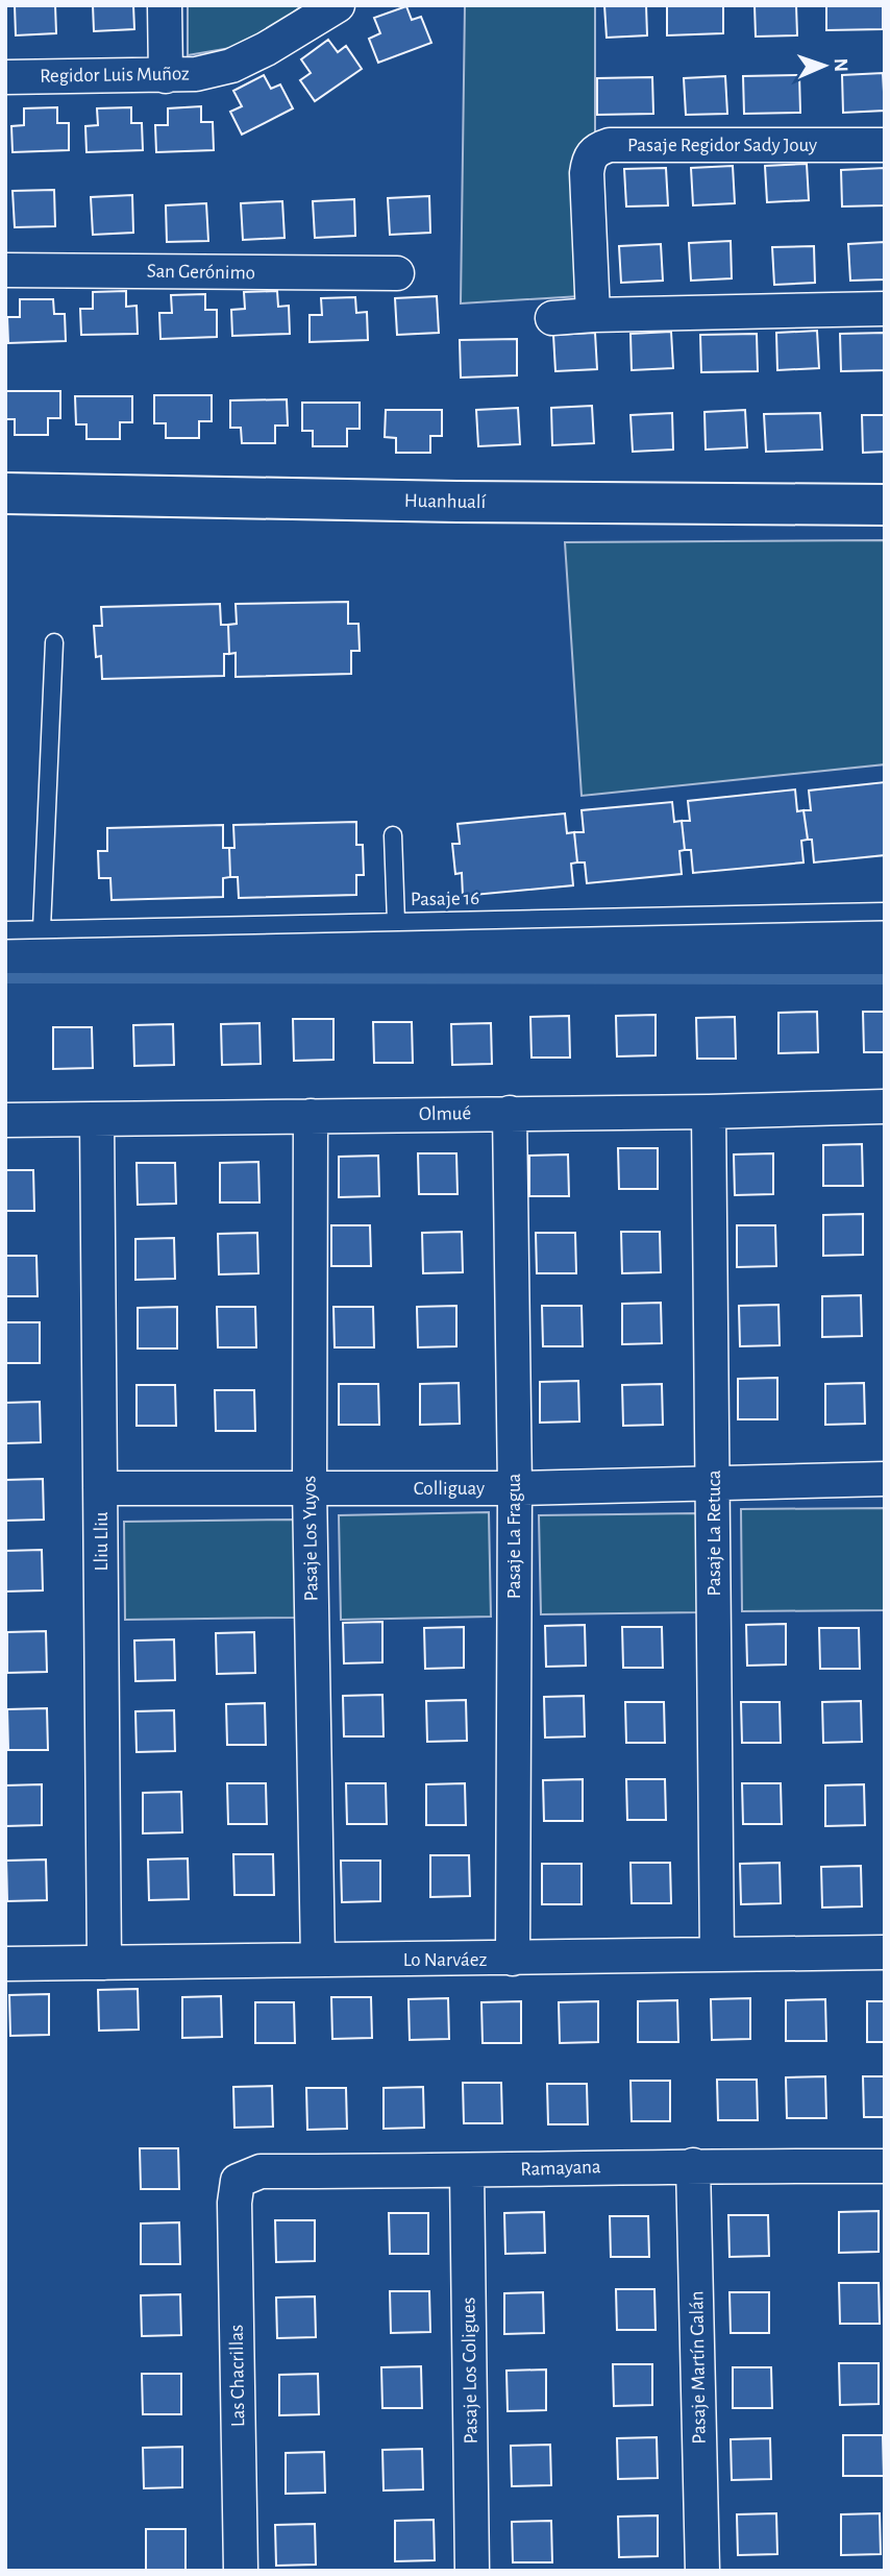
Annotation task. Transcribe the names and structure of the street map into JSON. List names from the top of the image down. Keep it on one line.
{"streets":{"street":["Regidor Luis Muñoz","Pasaje Regidor Sady Jouy","San Gerónimo","Huanhualí","Olmué","Colliguay","Pasaje La Retuca","Pasaje La Fragua","Pasaje Los Yuyos","Lliu Lliu","Lo Narváez","Ramayana","Pasaje Martín Galán","Pasaje Los Coligues","Las Chacrillas"],"lane":["Pasaje 16"]},"crossings":[["Olmué","Pasaje La Retuca"],["Olmué","Pasaje La Fragua"],["Olmué","Pasaje Los Yuyos"],["Olmué","Lliu Lliu"],["Colliguay","Pasaje La Retuca"],["Colliguay","Pasaje La Fragua"],["Colliguay","Pasaje Los Yuyos"],["Colliguay","Lliu Lliu"],["Pasaje La Retuca","Lo Narváez"],["Pasaje La Fragua","Lo Narváez"],["Pasaje Los Yuyos","Lo Narváez"],["Lliu Lliu","Lo Narváez"],["Ramayana","Pasaje Martín Galán"],["Ramayana","Pasaje Los Coligues"],["Ramayana","Las Chacrillas"]],"north":"right"}
